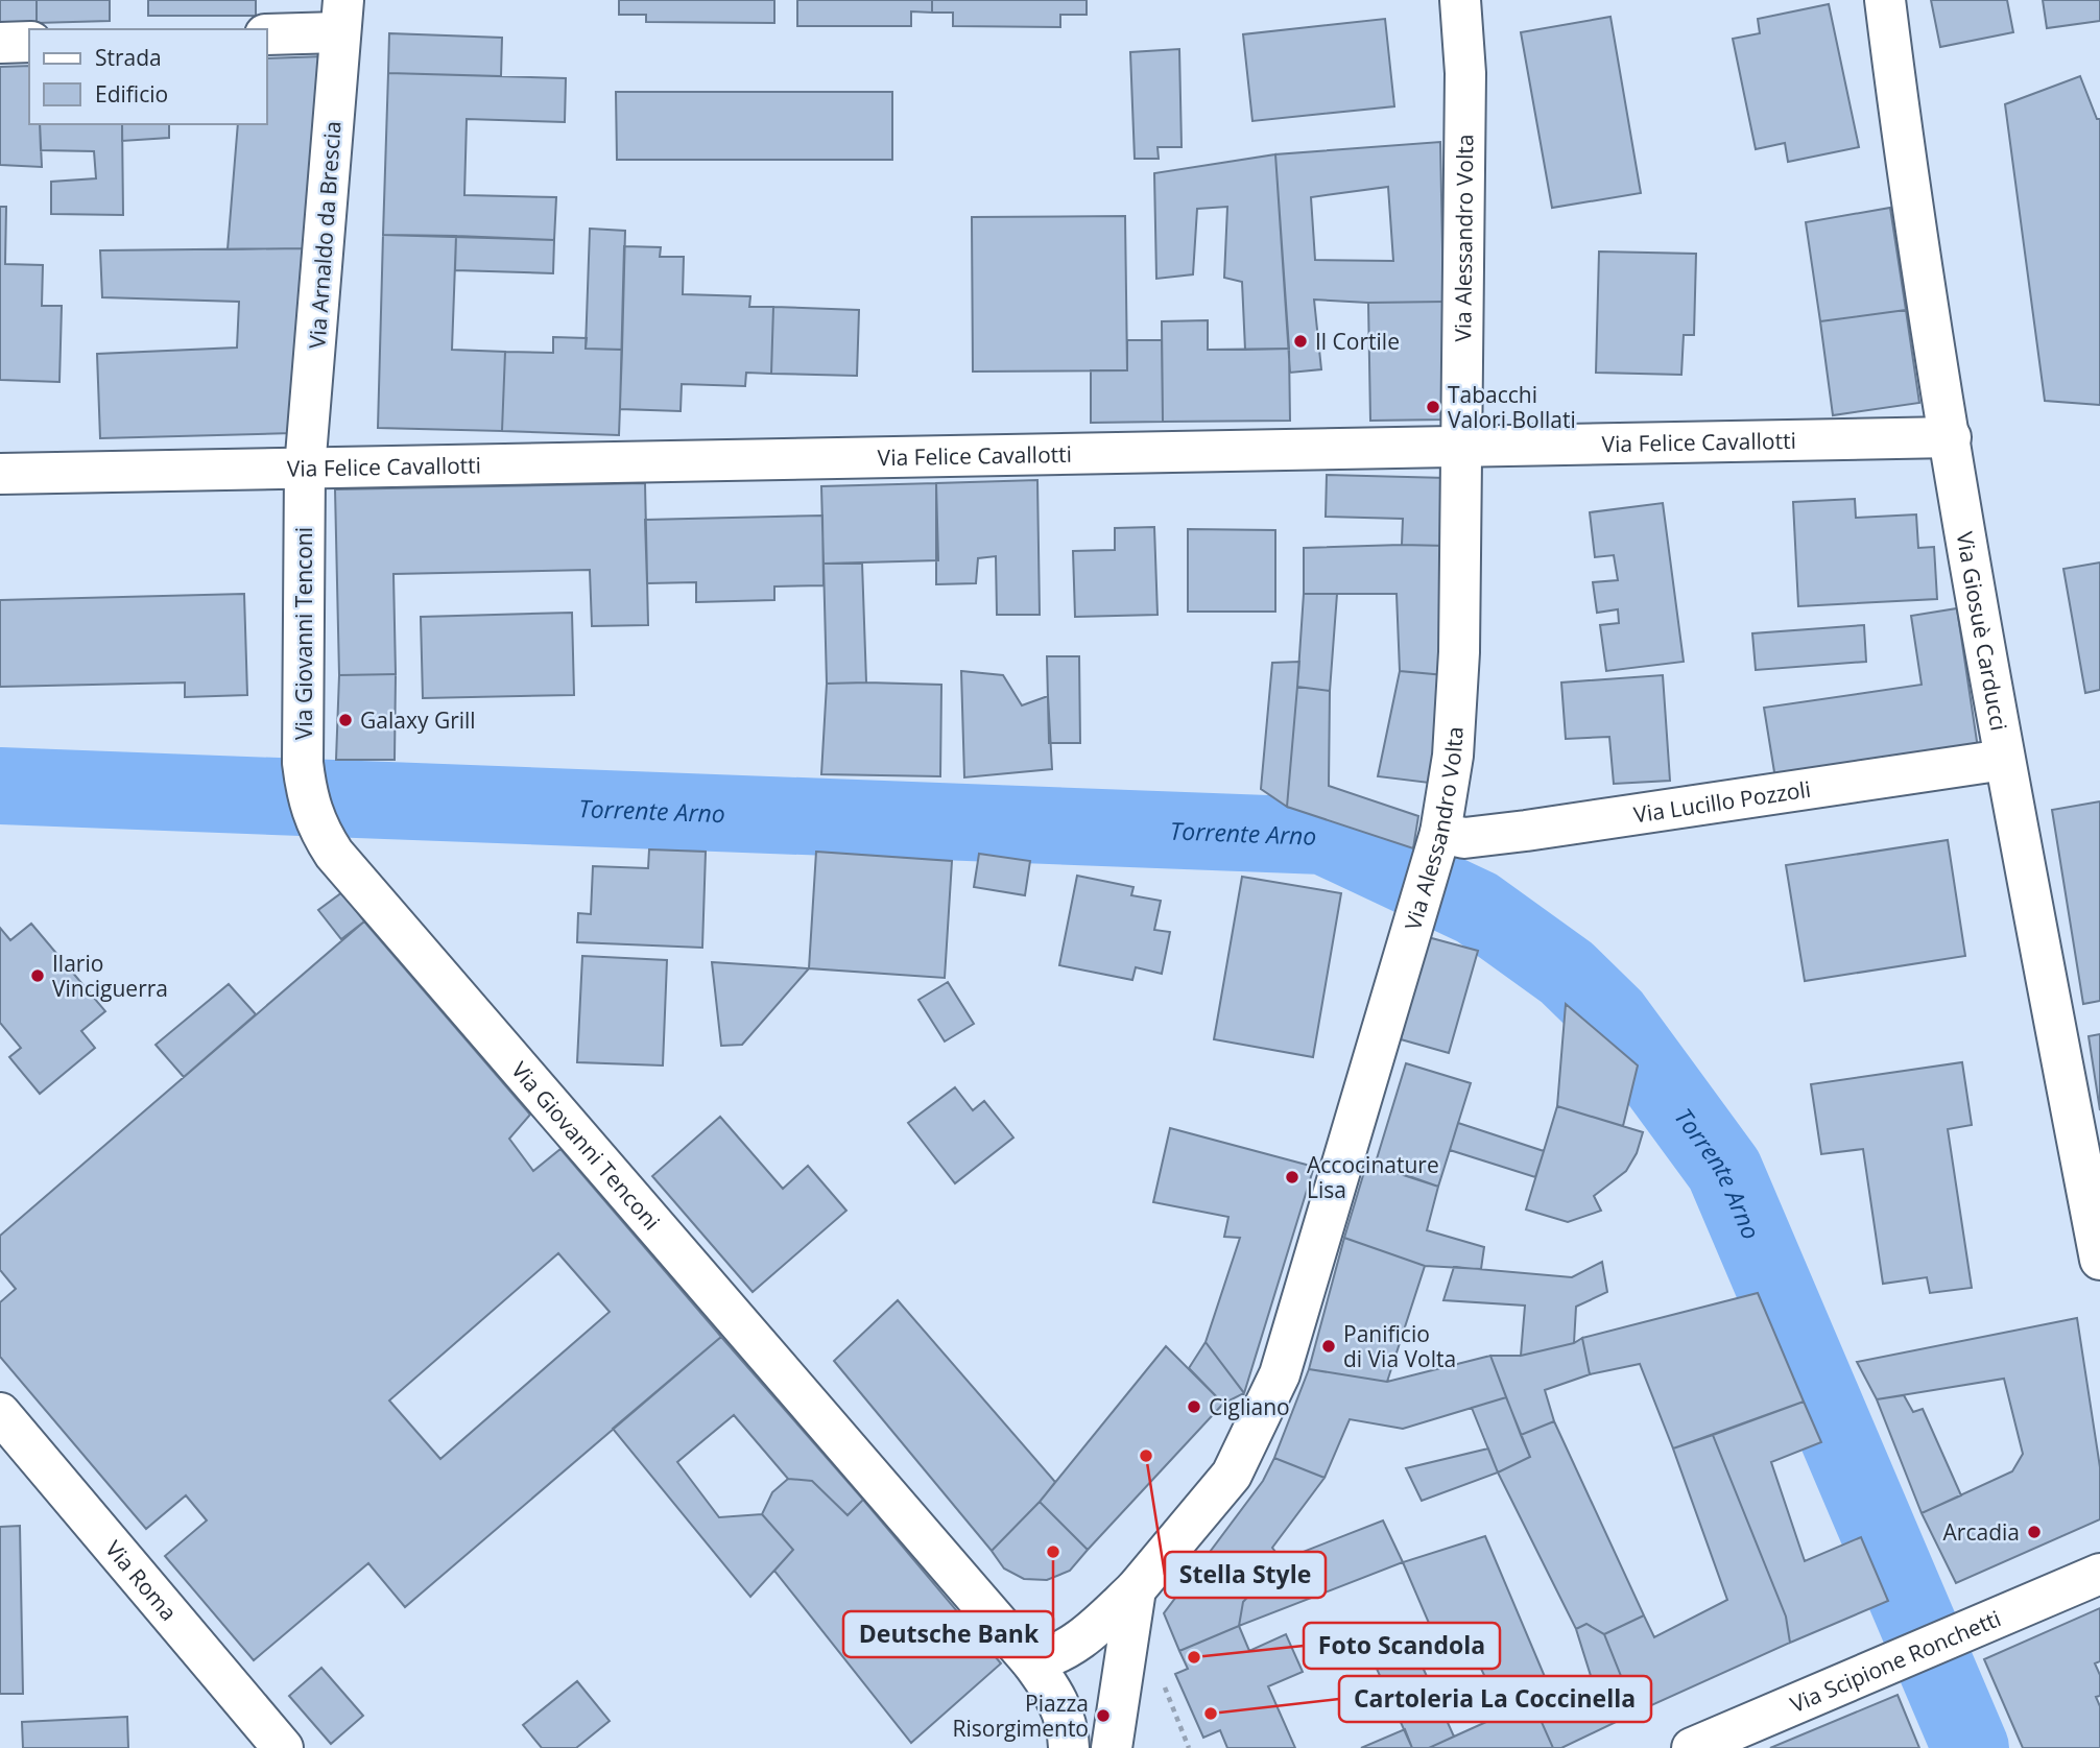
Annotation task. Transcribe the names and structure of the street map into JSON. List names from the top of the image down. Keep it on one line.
{"streets":{"street":["Via Arnaldo da Brescia","Via Alessandro Volta","Via Felice Cavallotti","Via Giosuè Carducci","Via Giovanni Tenconi","Via Lucillo Pozzoli","Via Roma","Via Scipione Ronchetti"]},"crossings":[["Via Arnaldo da Brescia","Via Felice Cavallotti"],["Via Arnaldo da Brescia","Via Giovanni Tenconi"],["Via Alessandro Volta","Via Felice Cavallotti"],["Via Alessandro Volta","Via Giovanni Tenconi"],["Via Alessandro Volta","Via Lucillo Pozzoli"],["Via Felice Cavallotti","Via Giosuè Carducci"],["Via Felice Cavallotti","Via Giovanni Tenconi"],["Via Giosuè Carducci","Via Lucillo Pozzoli"]],"water":["Torrente Arno"],"places":["Il Cortile","Tabacchi Valori Bollati","Galaxy Grill","Ilario Vinciguerra","Accocinature Lisa","Panificio di Via Volta","Cigliano","Stella Style","Arcadia","Deutsche Bank","Foto Scandola","Cartoleria La Coccinella","Piazza Risorgimento"],"legend":["Strada","Edificio"]}
